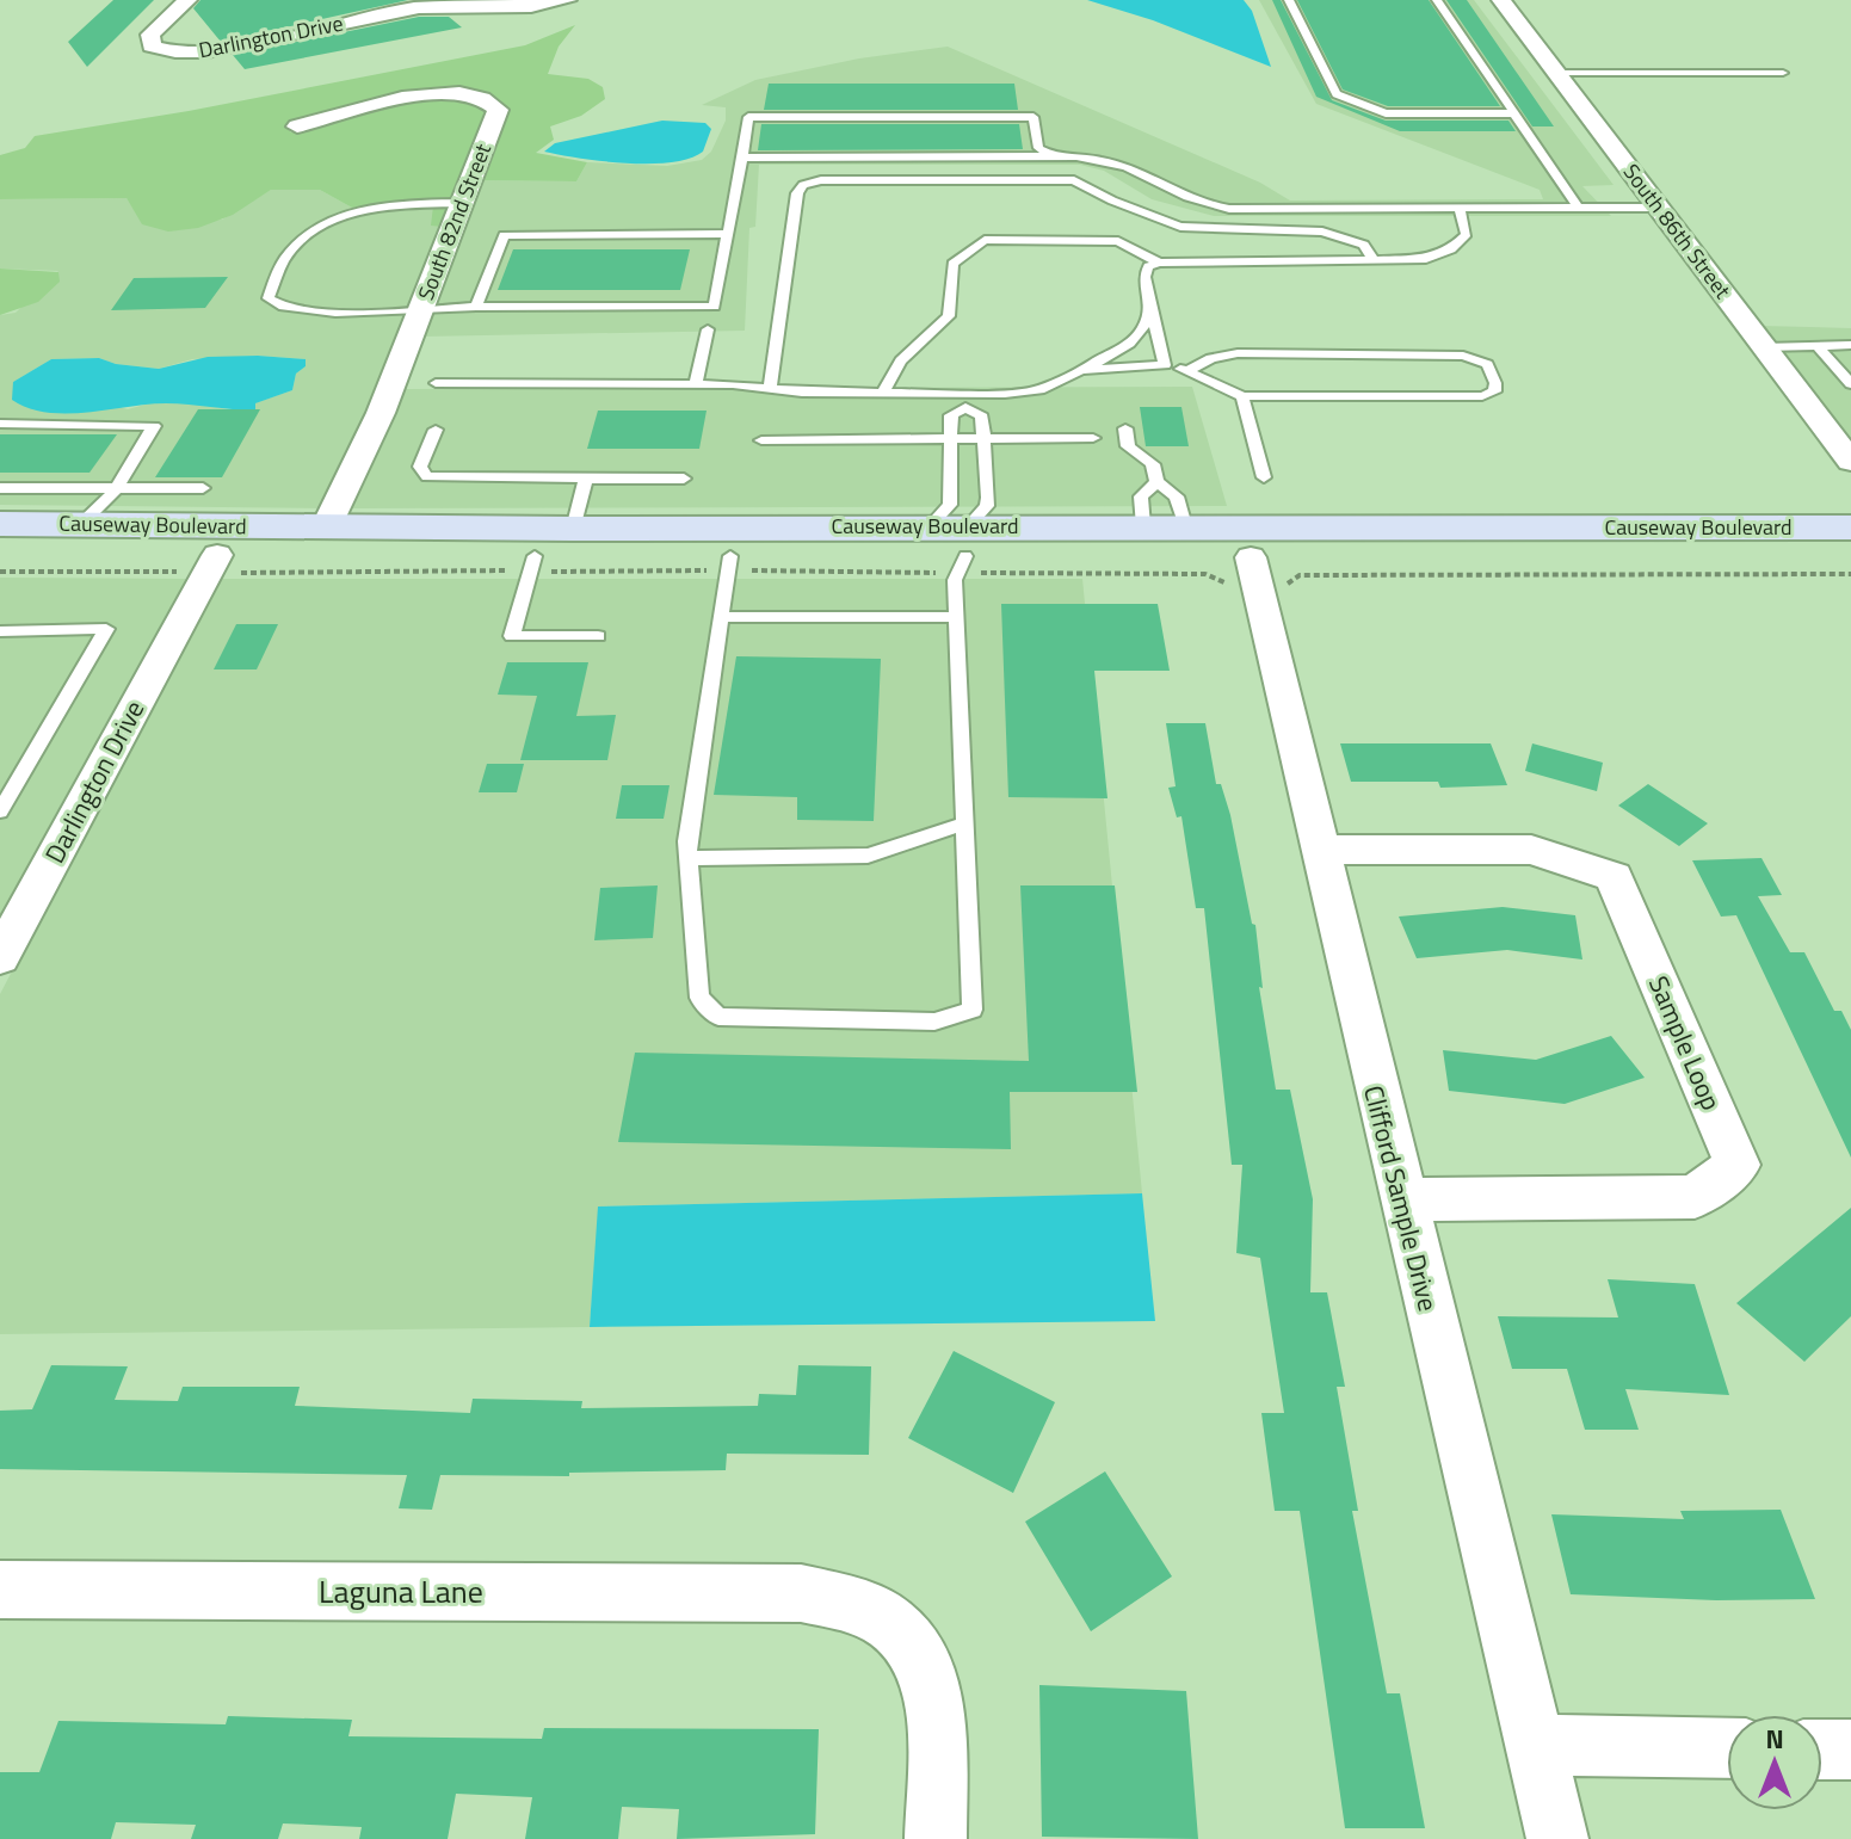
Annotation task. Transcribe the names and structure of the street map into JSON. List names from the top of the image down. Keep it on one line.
{"streets":{"main road":["Causeway Boulevard"],"street":["Darlington Drive","South 82nd Street","South 86th Street","Sample Loop","Clifford Sample Drive","Laguna Lane"]},"crossings":[["Darlington Drive","Causeway Boulevard"],["South 82nd Street","Causeway Boulevard"],["Causeway Boulevard","Clifford Sample Drive"],["Sample Loop","Clifford Sample Drive"]],"north":"top"}
